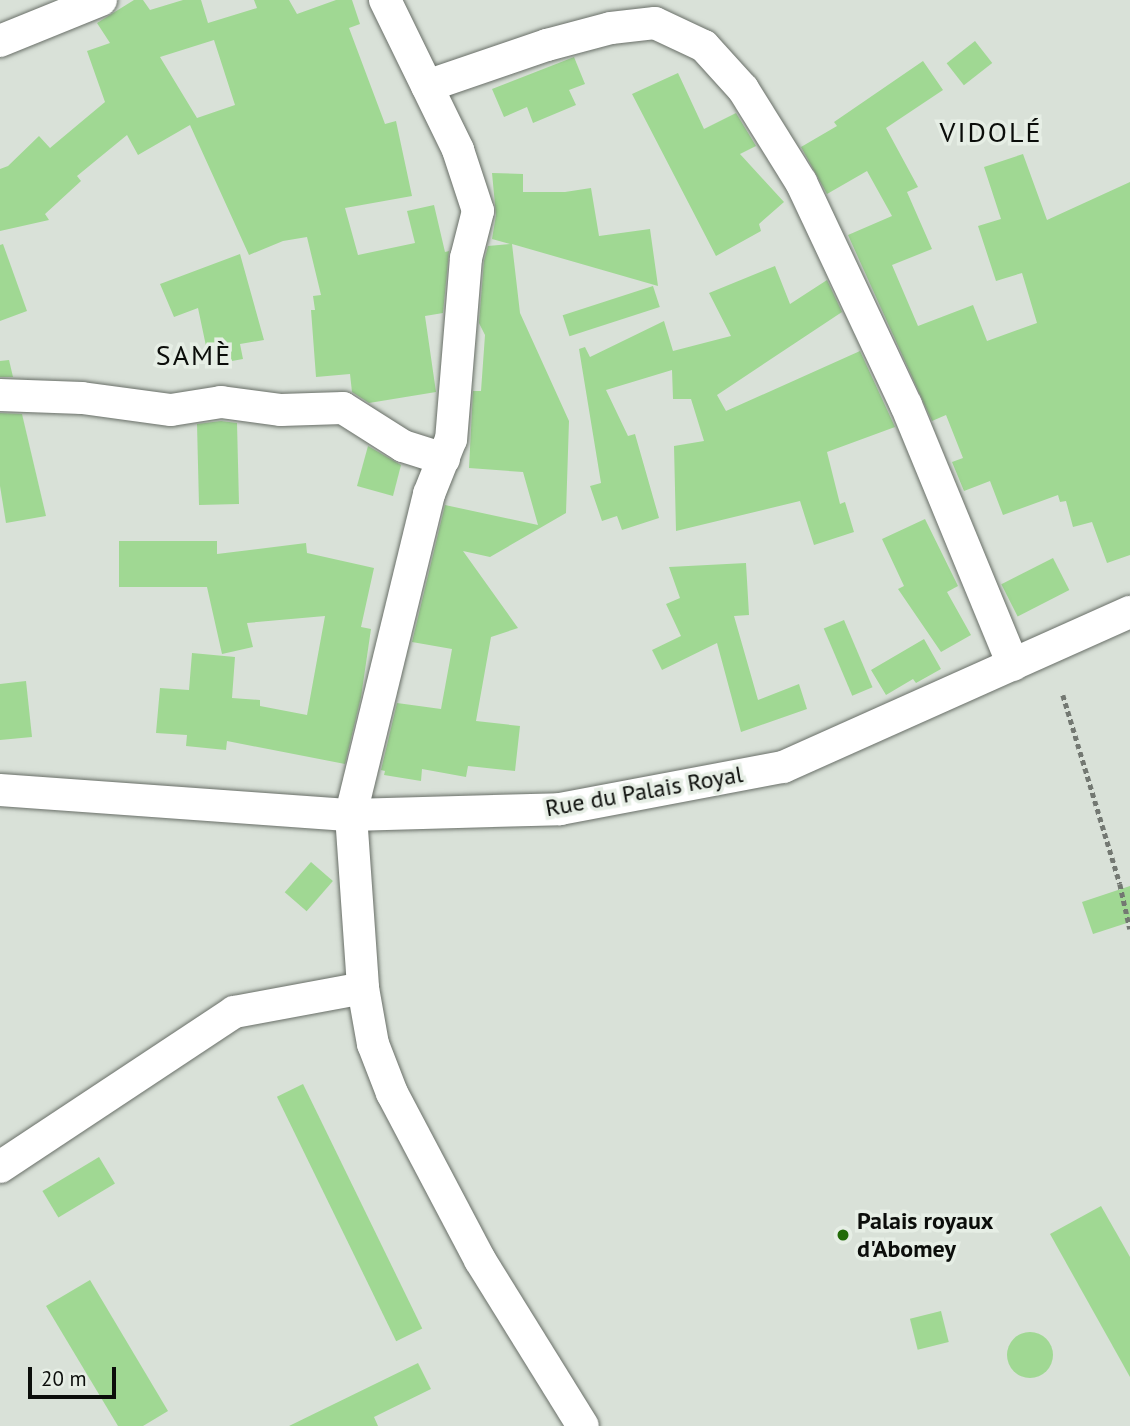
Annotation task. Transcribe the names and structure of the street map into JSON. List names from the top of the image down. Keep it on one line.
{"streets":{"street":["Rue du Palais Royal"]},"districts":["VIDOLÉ","SAMÈ"],"places":["Palais royaux d'Abomey"],"scale_bar":"20 m"}
